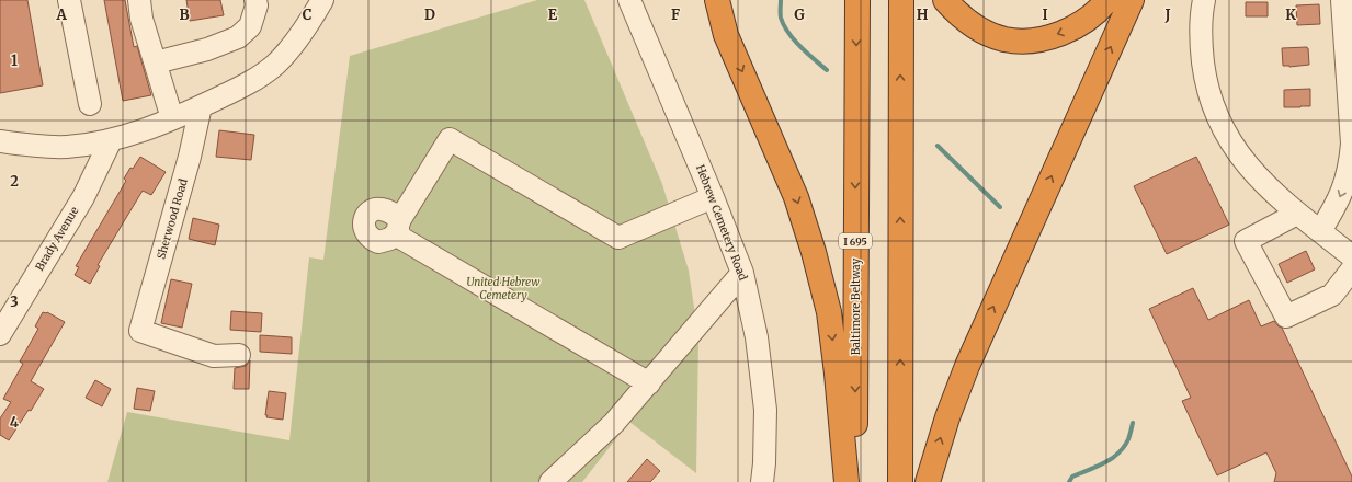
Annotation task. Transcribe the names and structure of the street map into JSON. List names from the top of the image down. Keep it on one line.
{"streets":{"highway":["I 695","Baltimore Beltway"],"street":["Sherwood Road","Hebrew Cemetery Road","Brady Avenue"]},"parks":["United Hebrew Cemetery"],"grid":{"columns":["A","B","C","D","E","F","G","H","I","J","K"],"rows":["1","2","3","4"]}}
